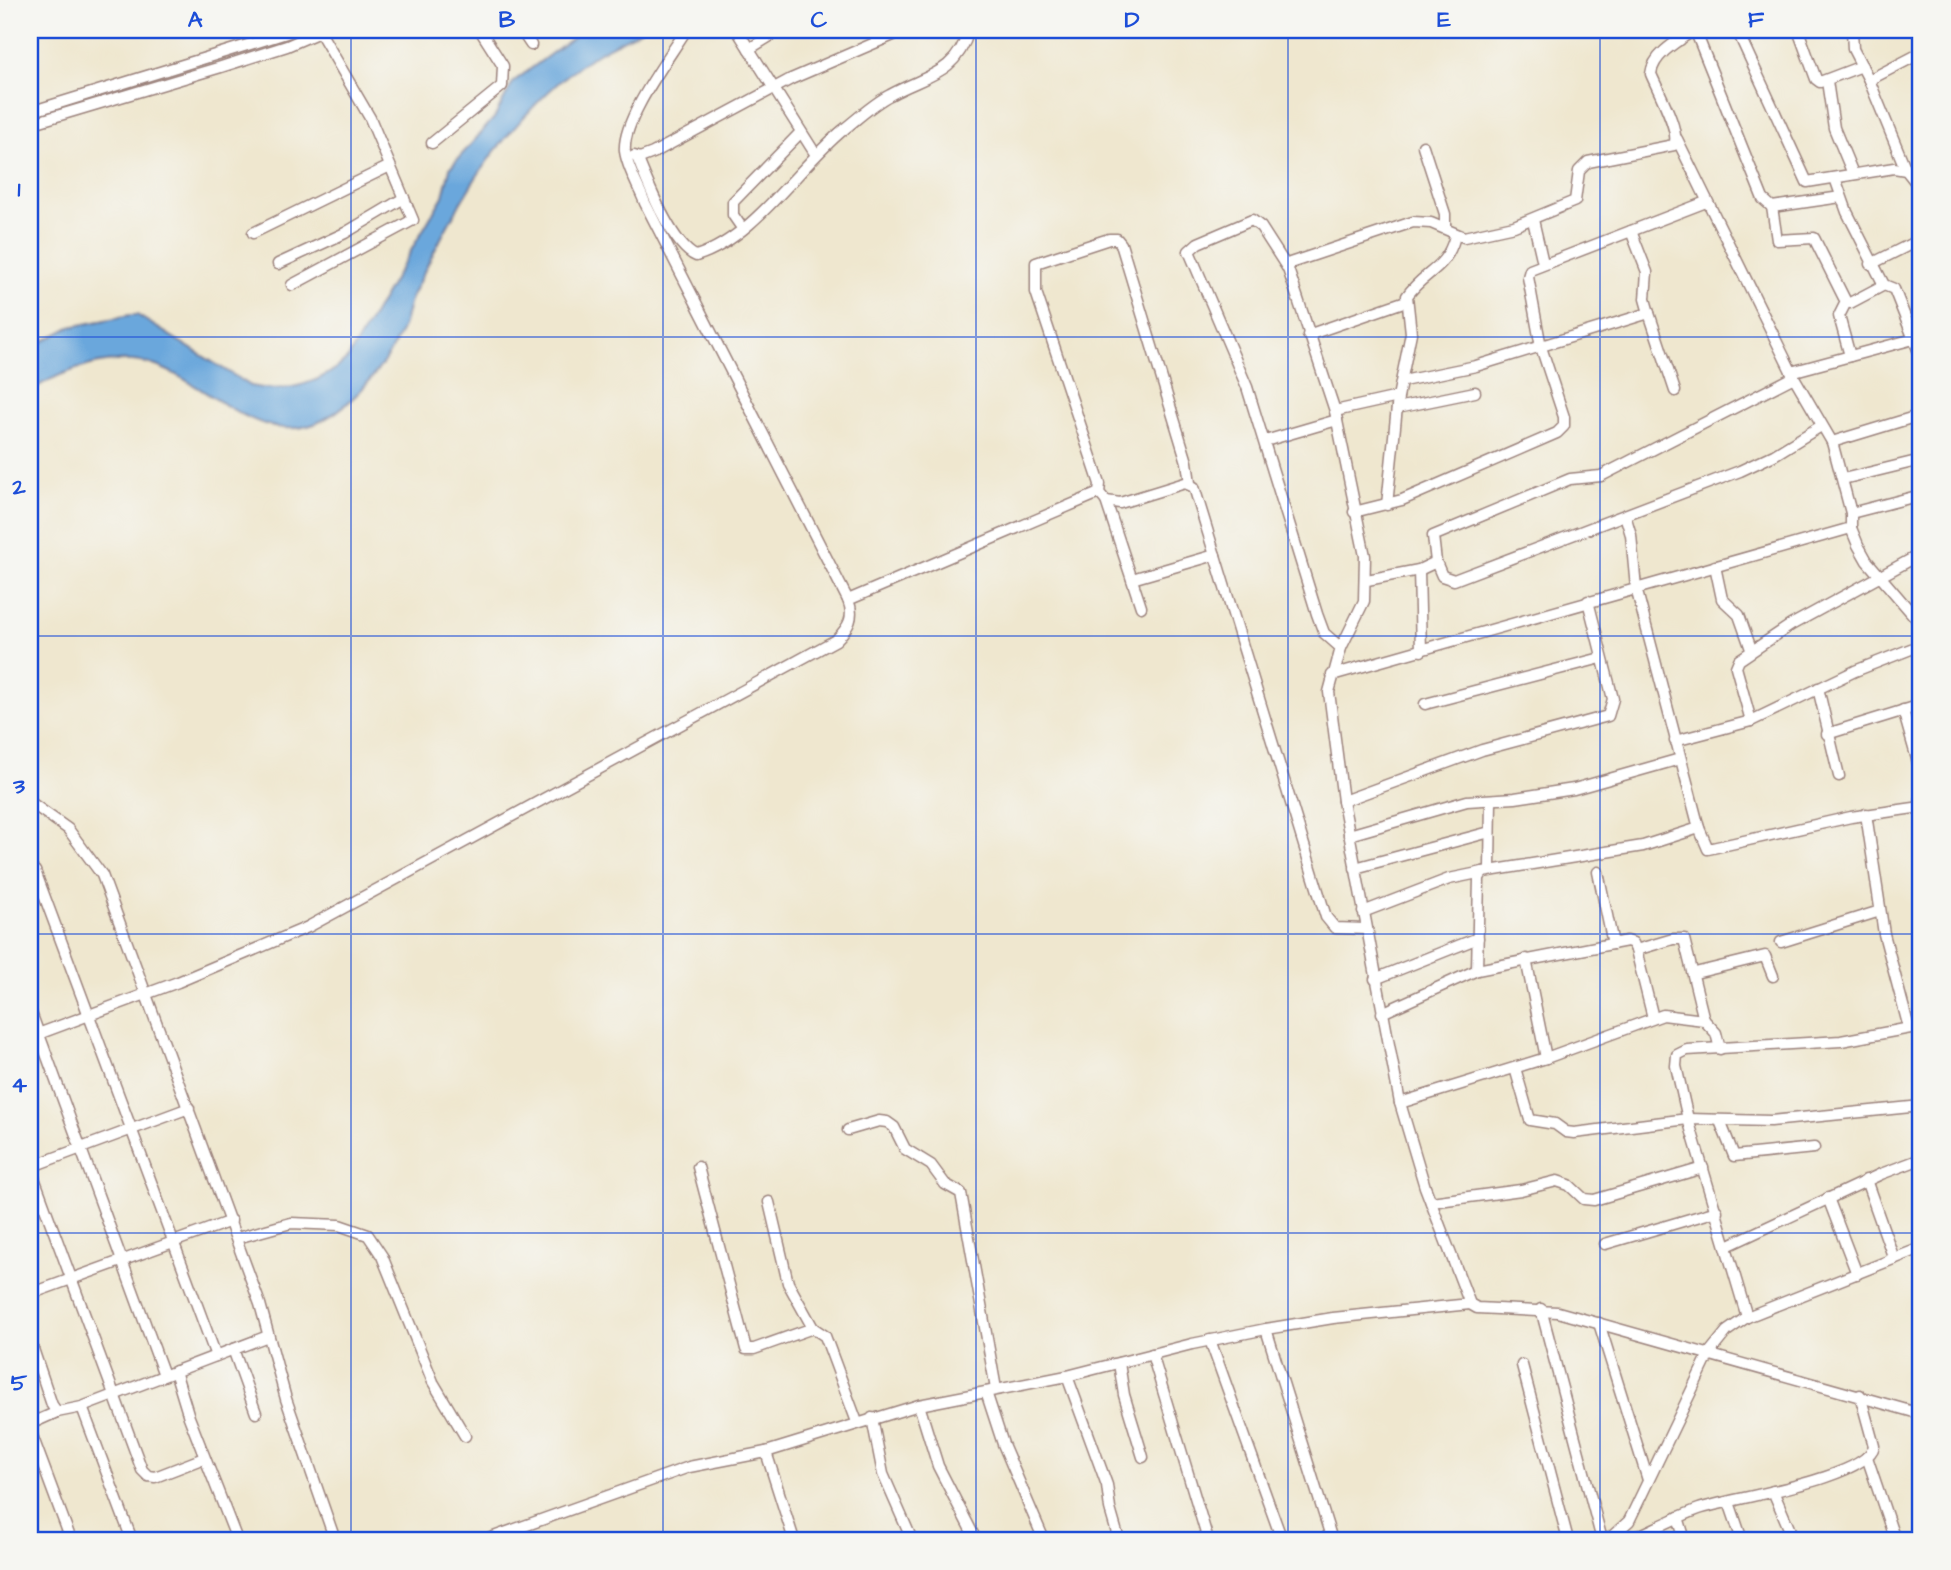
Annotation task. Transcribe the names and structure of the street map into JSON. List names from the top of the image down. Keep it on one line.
{"grid":{"columns":["A","B","C","D","E","F"],"rows":["1","2","3","4","5"]}}
